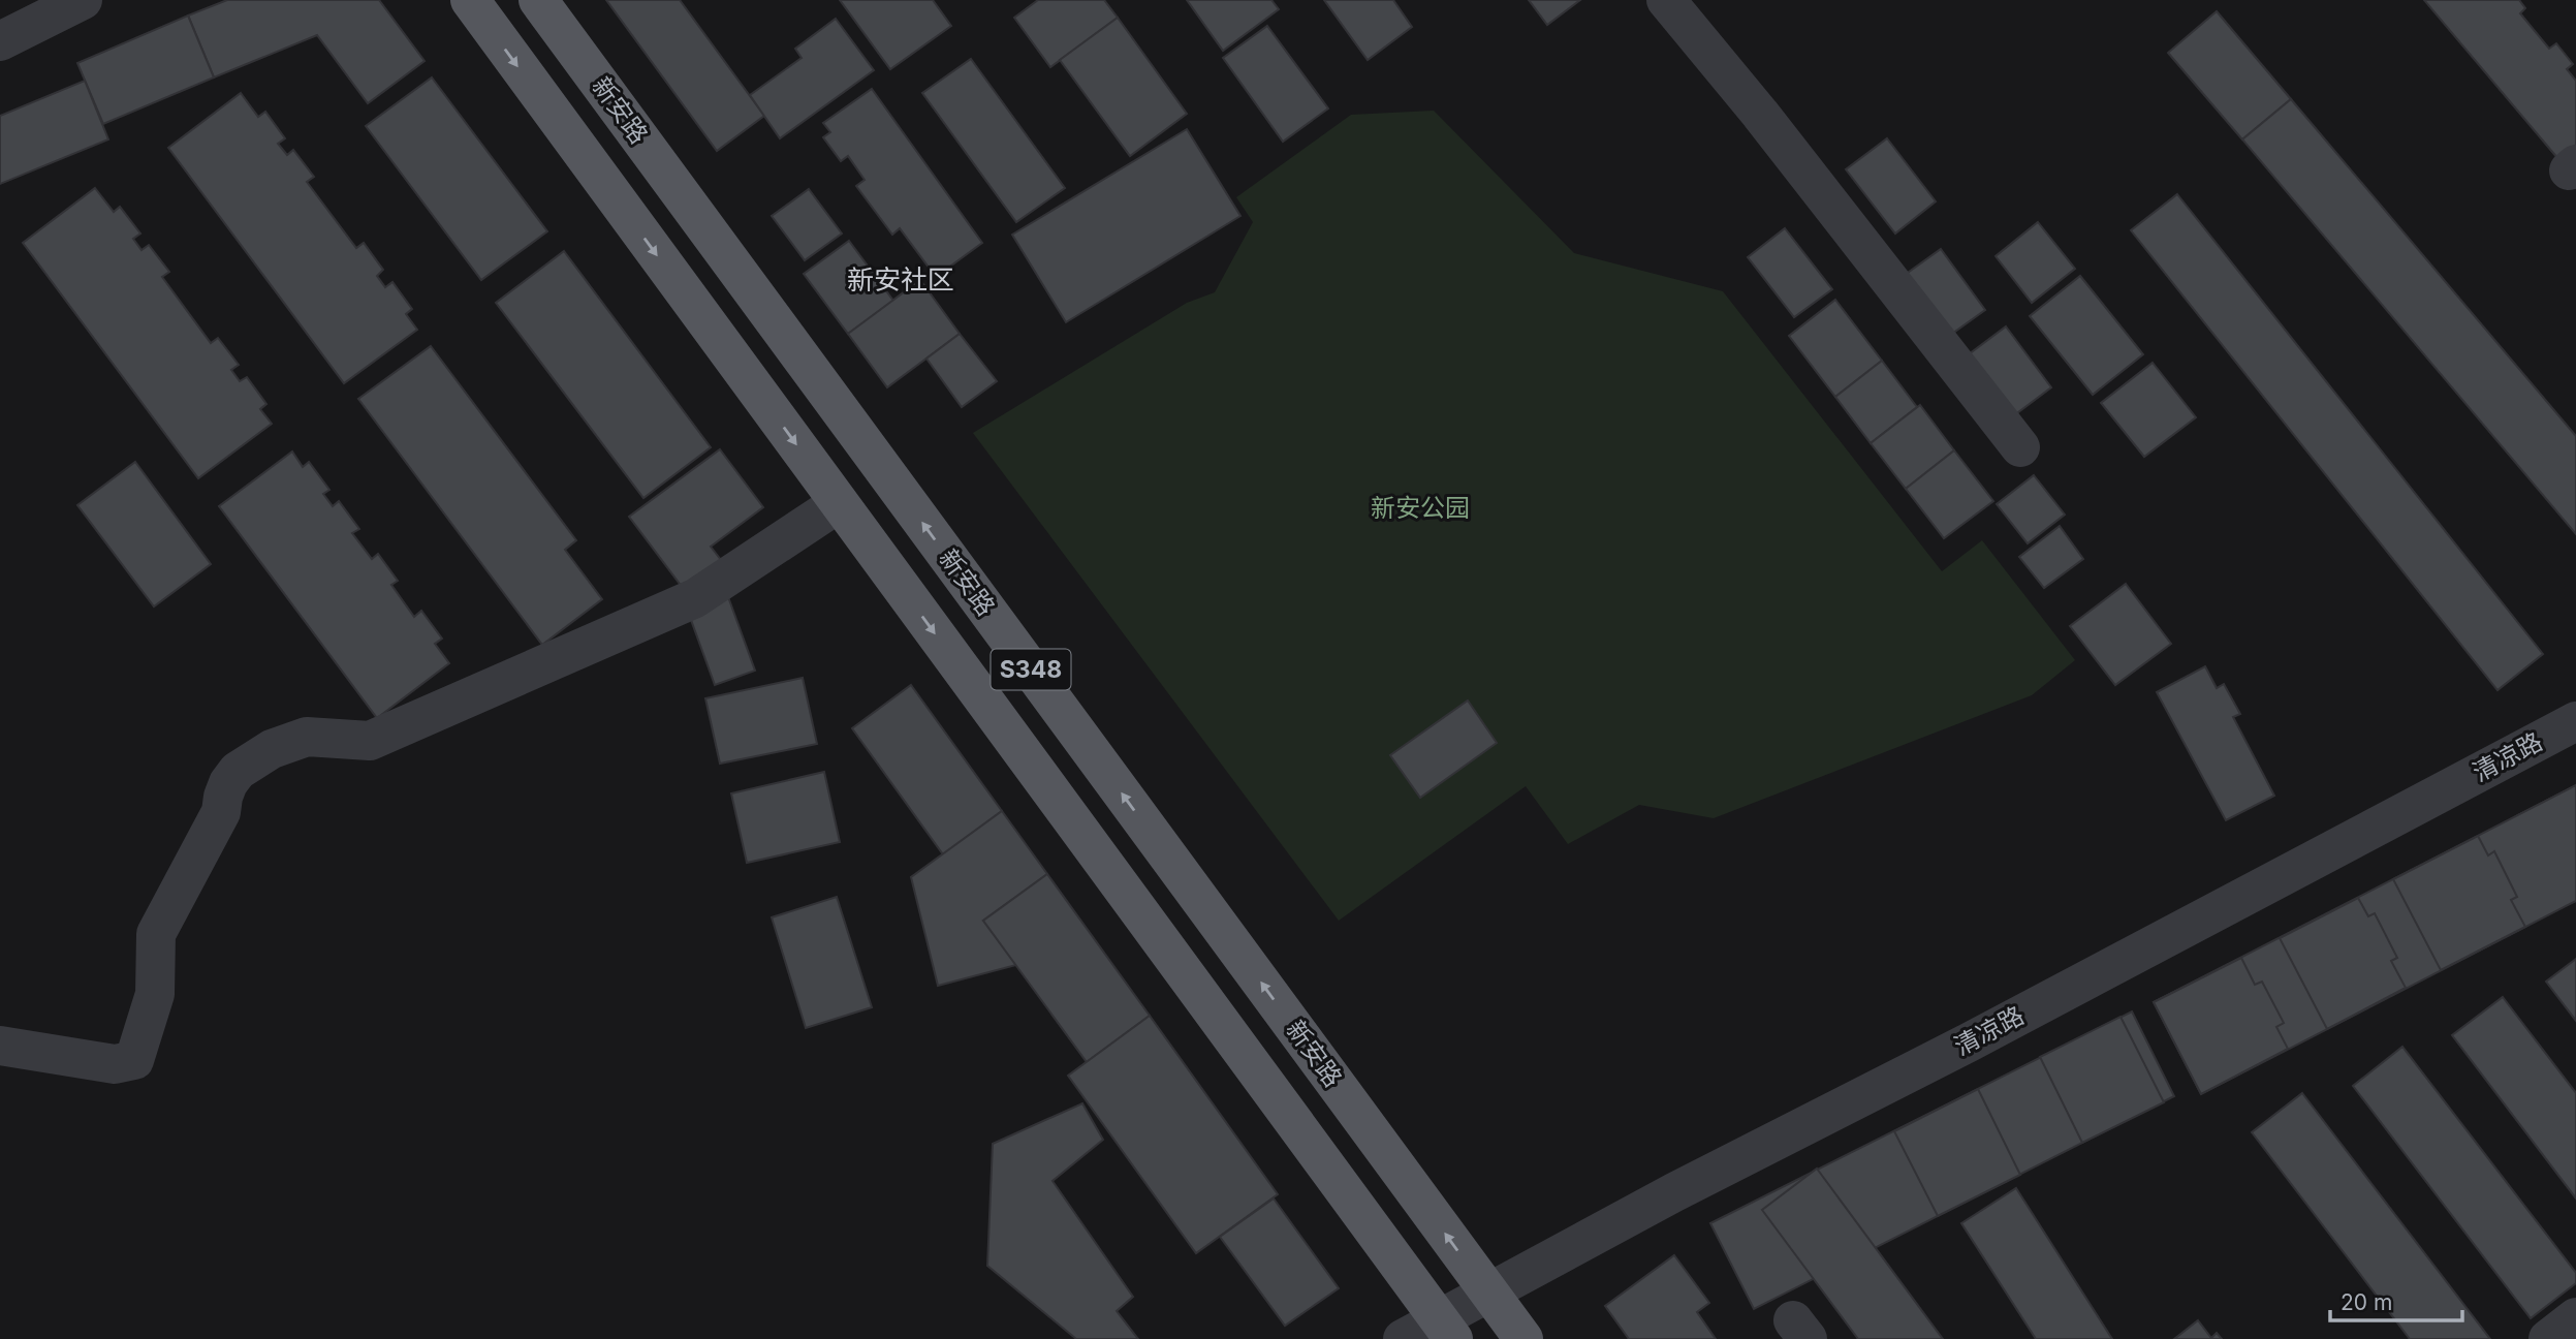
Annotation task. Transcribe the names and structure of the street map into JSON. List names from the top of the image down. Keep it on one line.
{"streets":{"main road":["新安路","S348"],"street":["清凉路"]},"crossings":[["新安路","清凉路"],["S348","清凉路"]],"districts":["新安社区"],"parks":["新安公园"],"scale_bar":"20 m"}
